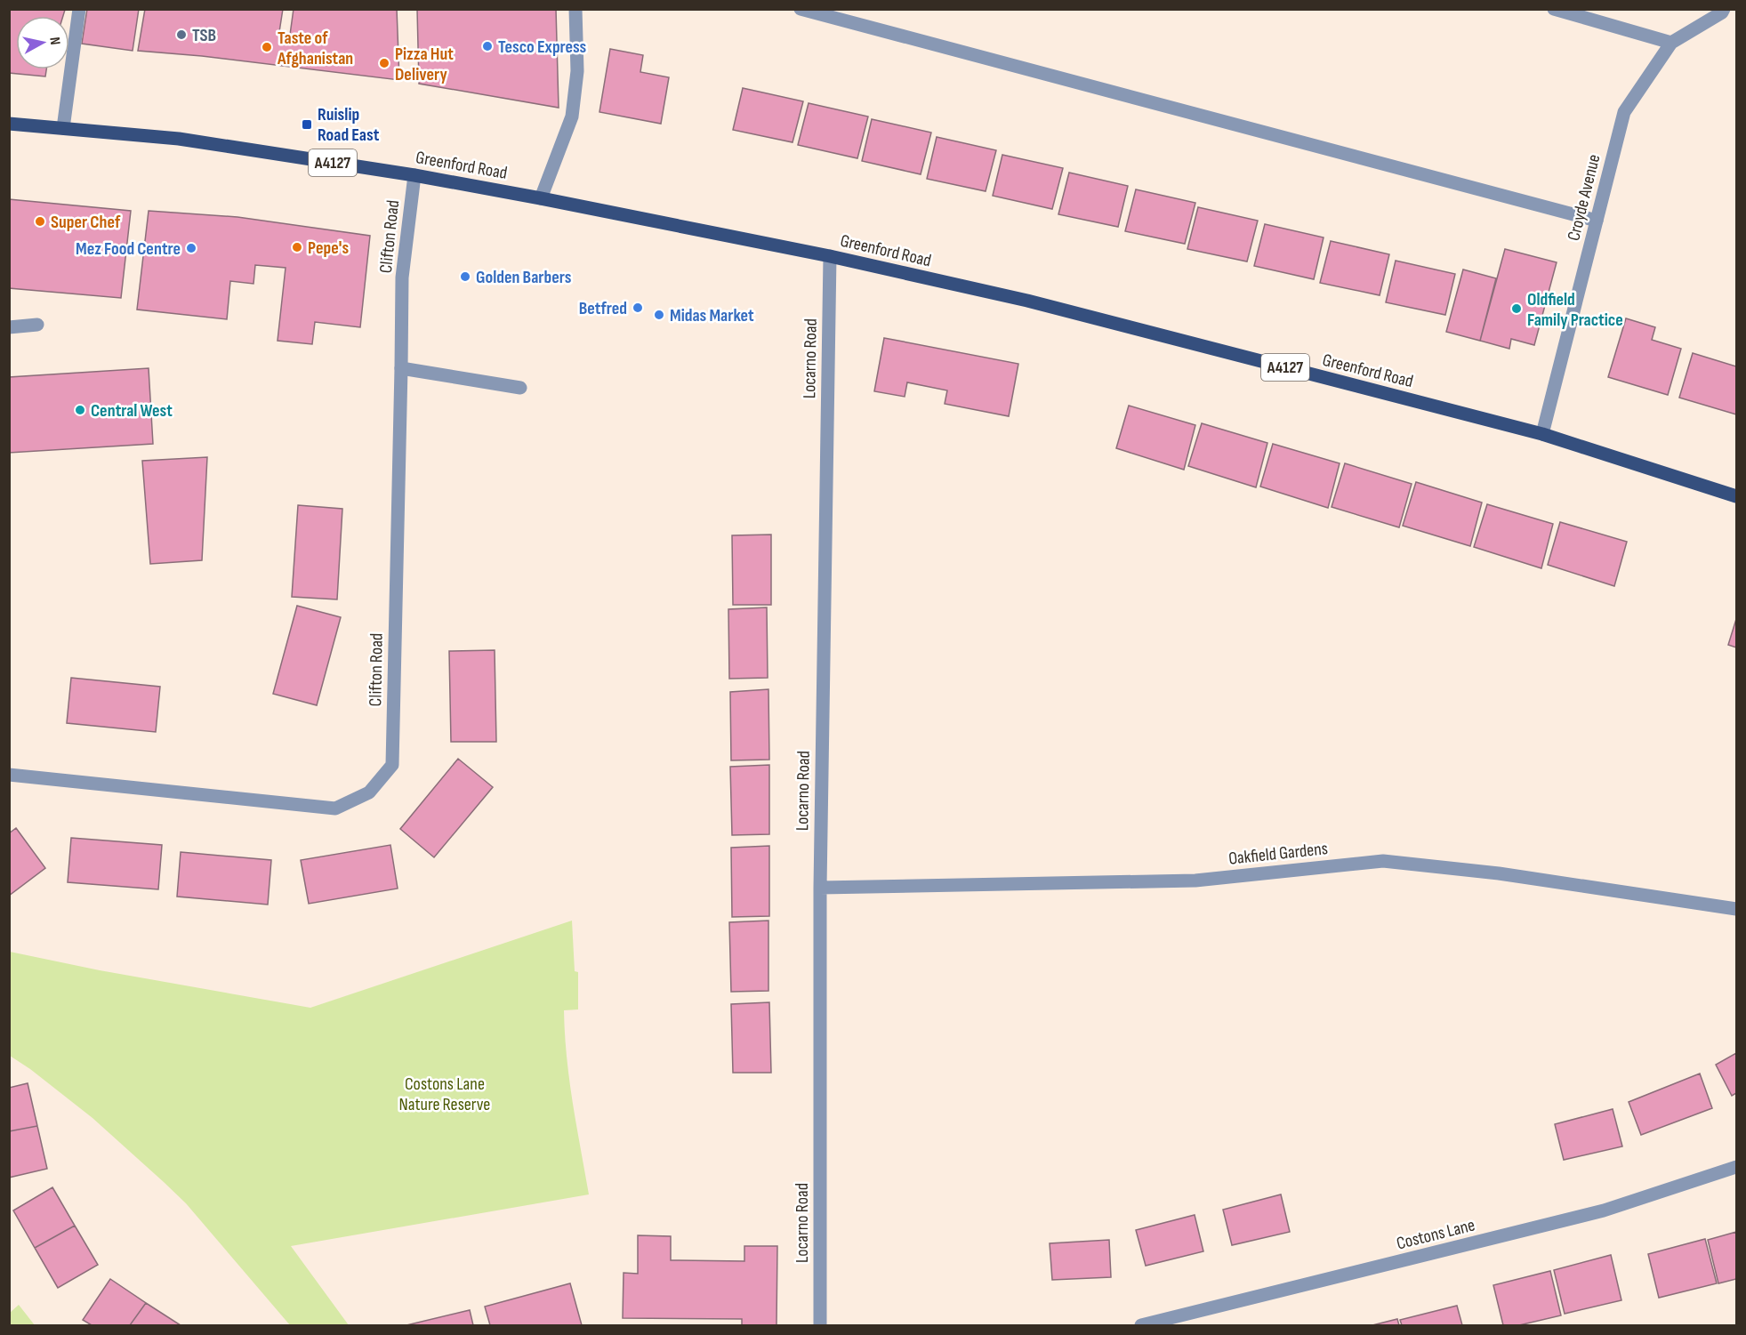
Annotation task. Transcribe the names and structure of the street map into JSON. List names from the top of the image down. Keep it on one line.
{"streets":{"main road":["A4127","Greenford Road"],"street":["Croyde Avenue","Clifton Road","Locarno Road","Oakfield Gardens","Costons Lane"]},"crossings":[["Greenford Road","Croyde Avenue"],["Greenford Road","Clifton Road"],["Greenford Road","Locarno Road"],["Locarno Road","Oakfield Gardens"]],"parks":["Costons Lane Nature Reserve"],"places":{"other":["TSB","Tesco Express","Taste of Afghanistan","Pizza Hut Delivery","Super Chef","Pepe's","Mez Food Centre","Golden Barbers","Betfred","Oldfield Family Practice","Midas Market","Central West"],"transit":["Ruislip Road East"]},"north":"right"}
